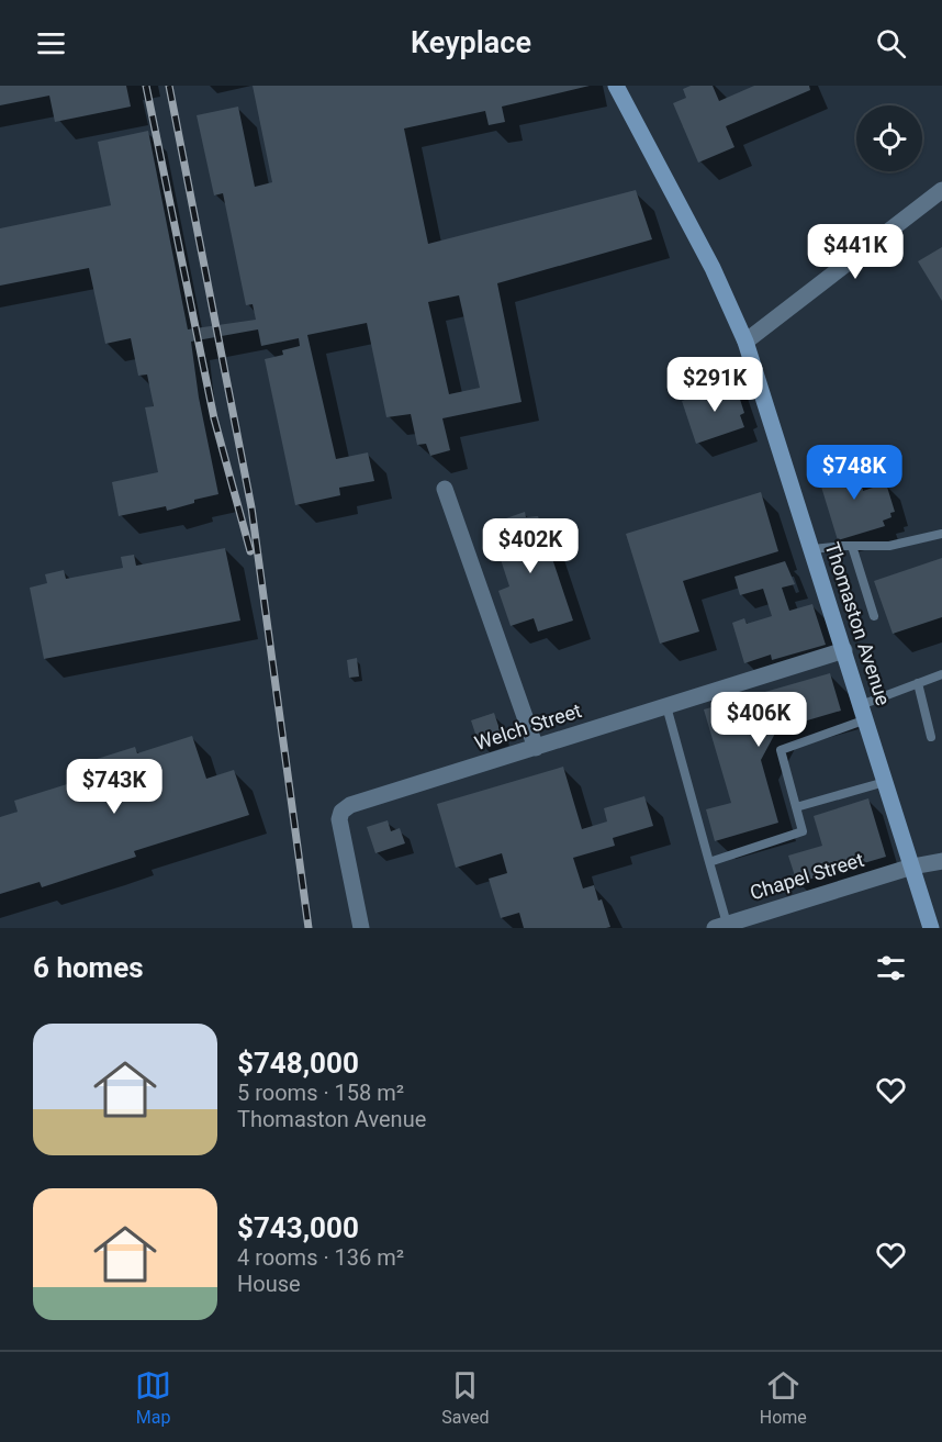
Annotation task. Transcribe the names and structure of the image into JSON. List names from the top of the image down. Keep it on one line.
{"streets":{"main road":["Thomaston Avenue"],"street":["Welch Street","Chapel Street"]},"crossings":[["Thomaston Avenue","Welch Street"],["Thomaston Avenue","Chapel Street"]],"page":{"header":"Keyplace","price":["$441K","$291K","$748K","$402K","$406K","$743K"],"heading":"6 homes","list":[{"name":"$748,000","note":"5 rooms · 158 m² · Thomaston Avenue"},{"name":"$743,000","note":"4 rooms · 136 m² · House"}],"tabs":["Map","Saved","Home"]}}
